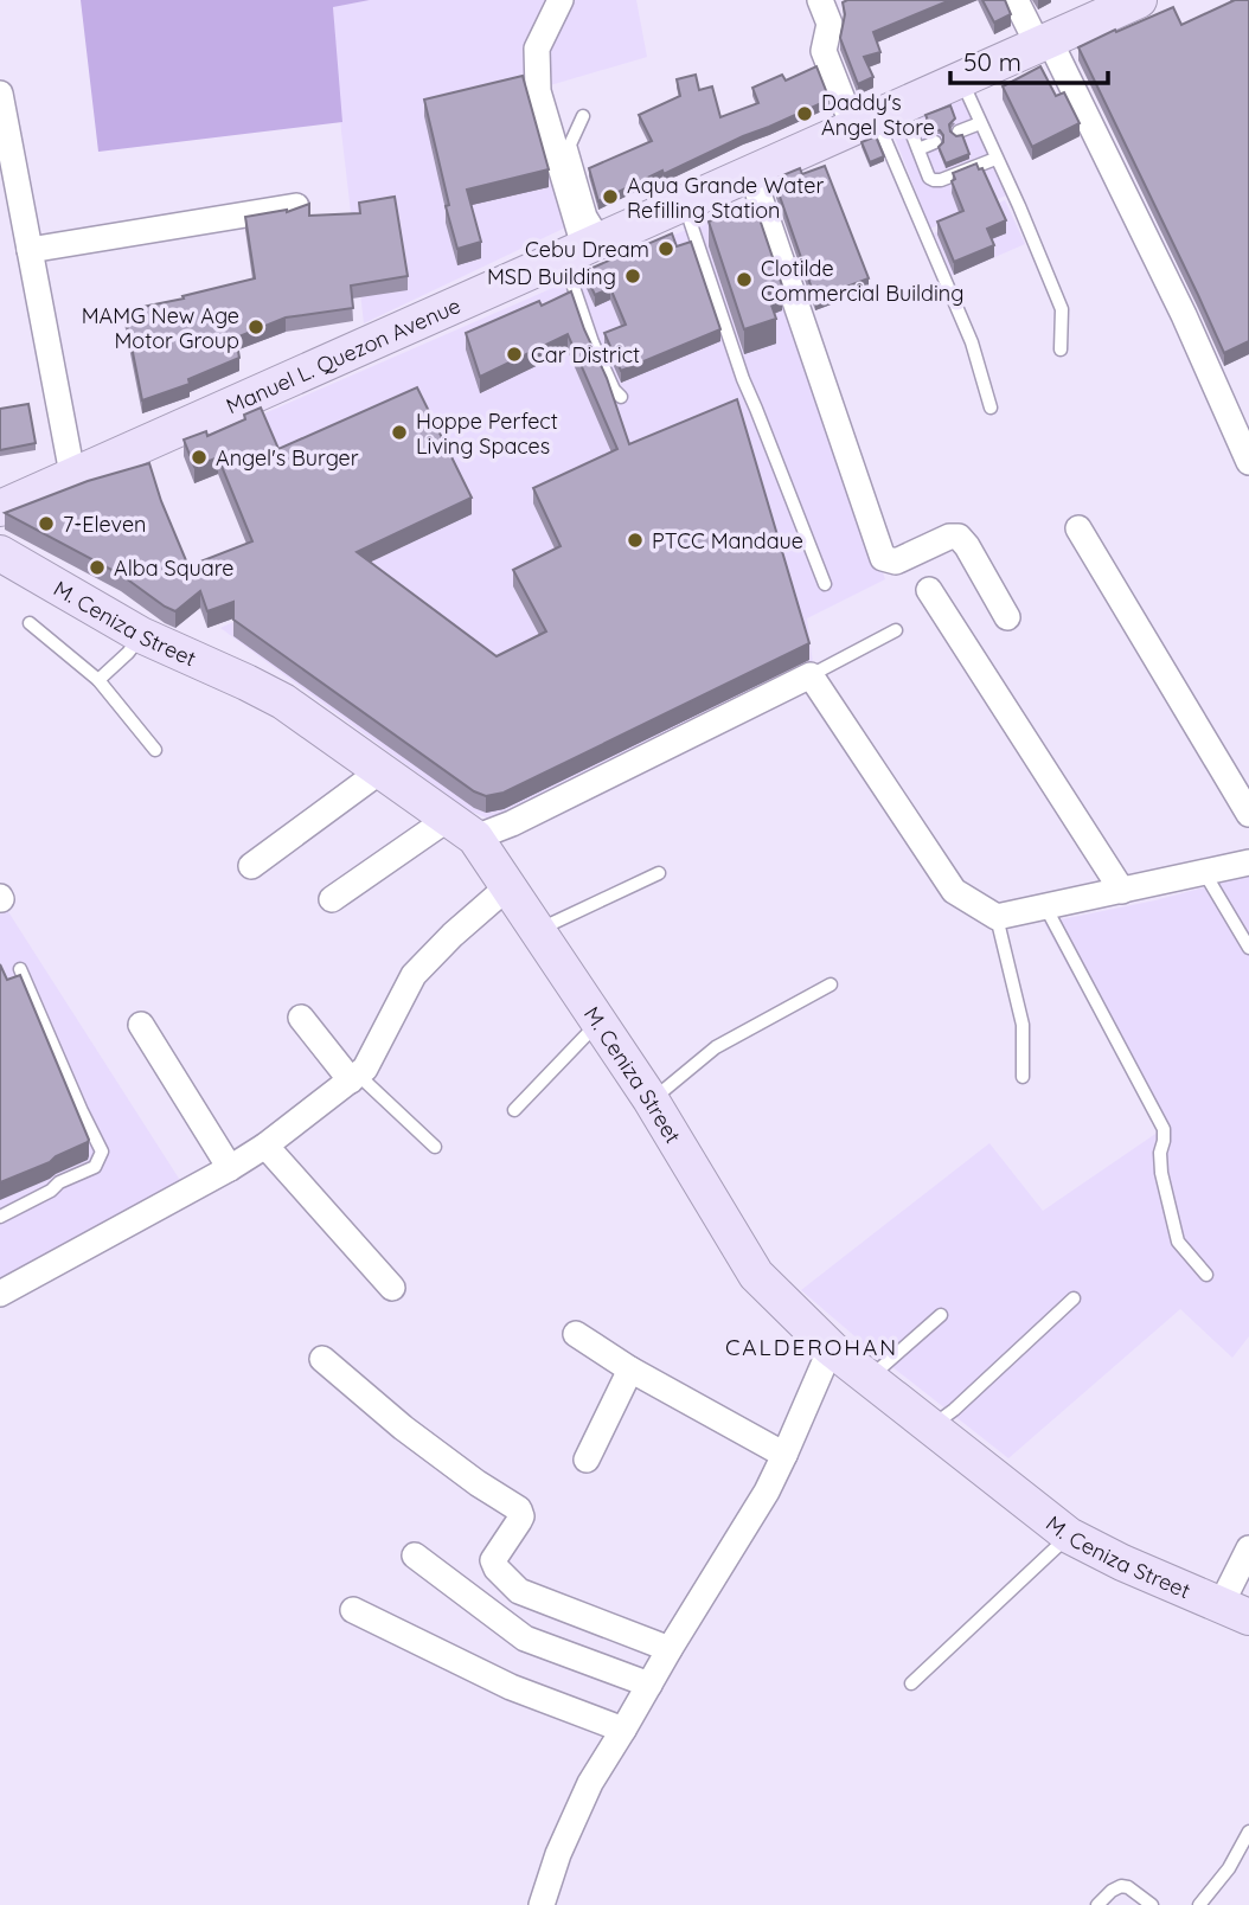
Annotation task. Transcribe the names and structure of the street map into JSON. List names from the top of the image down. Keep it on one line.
{"streets":{"street":["Manuel L. Quezon Avenue","M. Ceniza Street"]},"districts":["CALDEROHAN"],"places":["Daddy's Angel Store","Aqua Grande Water Refilling Station","Cebu Dream","MSD Building","Clotilde Commercial Building","MAMG New Age Motor Group","Car District","Hoppe Perfect Living Spaces","Angel's Burger","7-Eleven","PTCC Mandaue","Alba Square"],"scale_bar":"50 m"}
